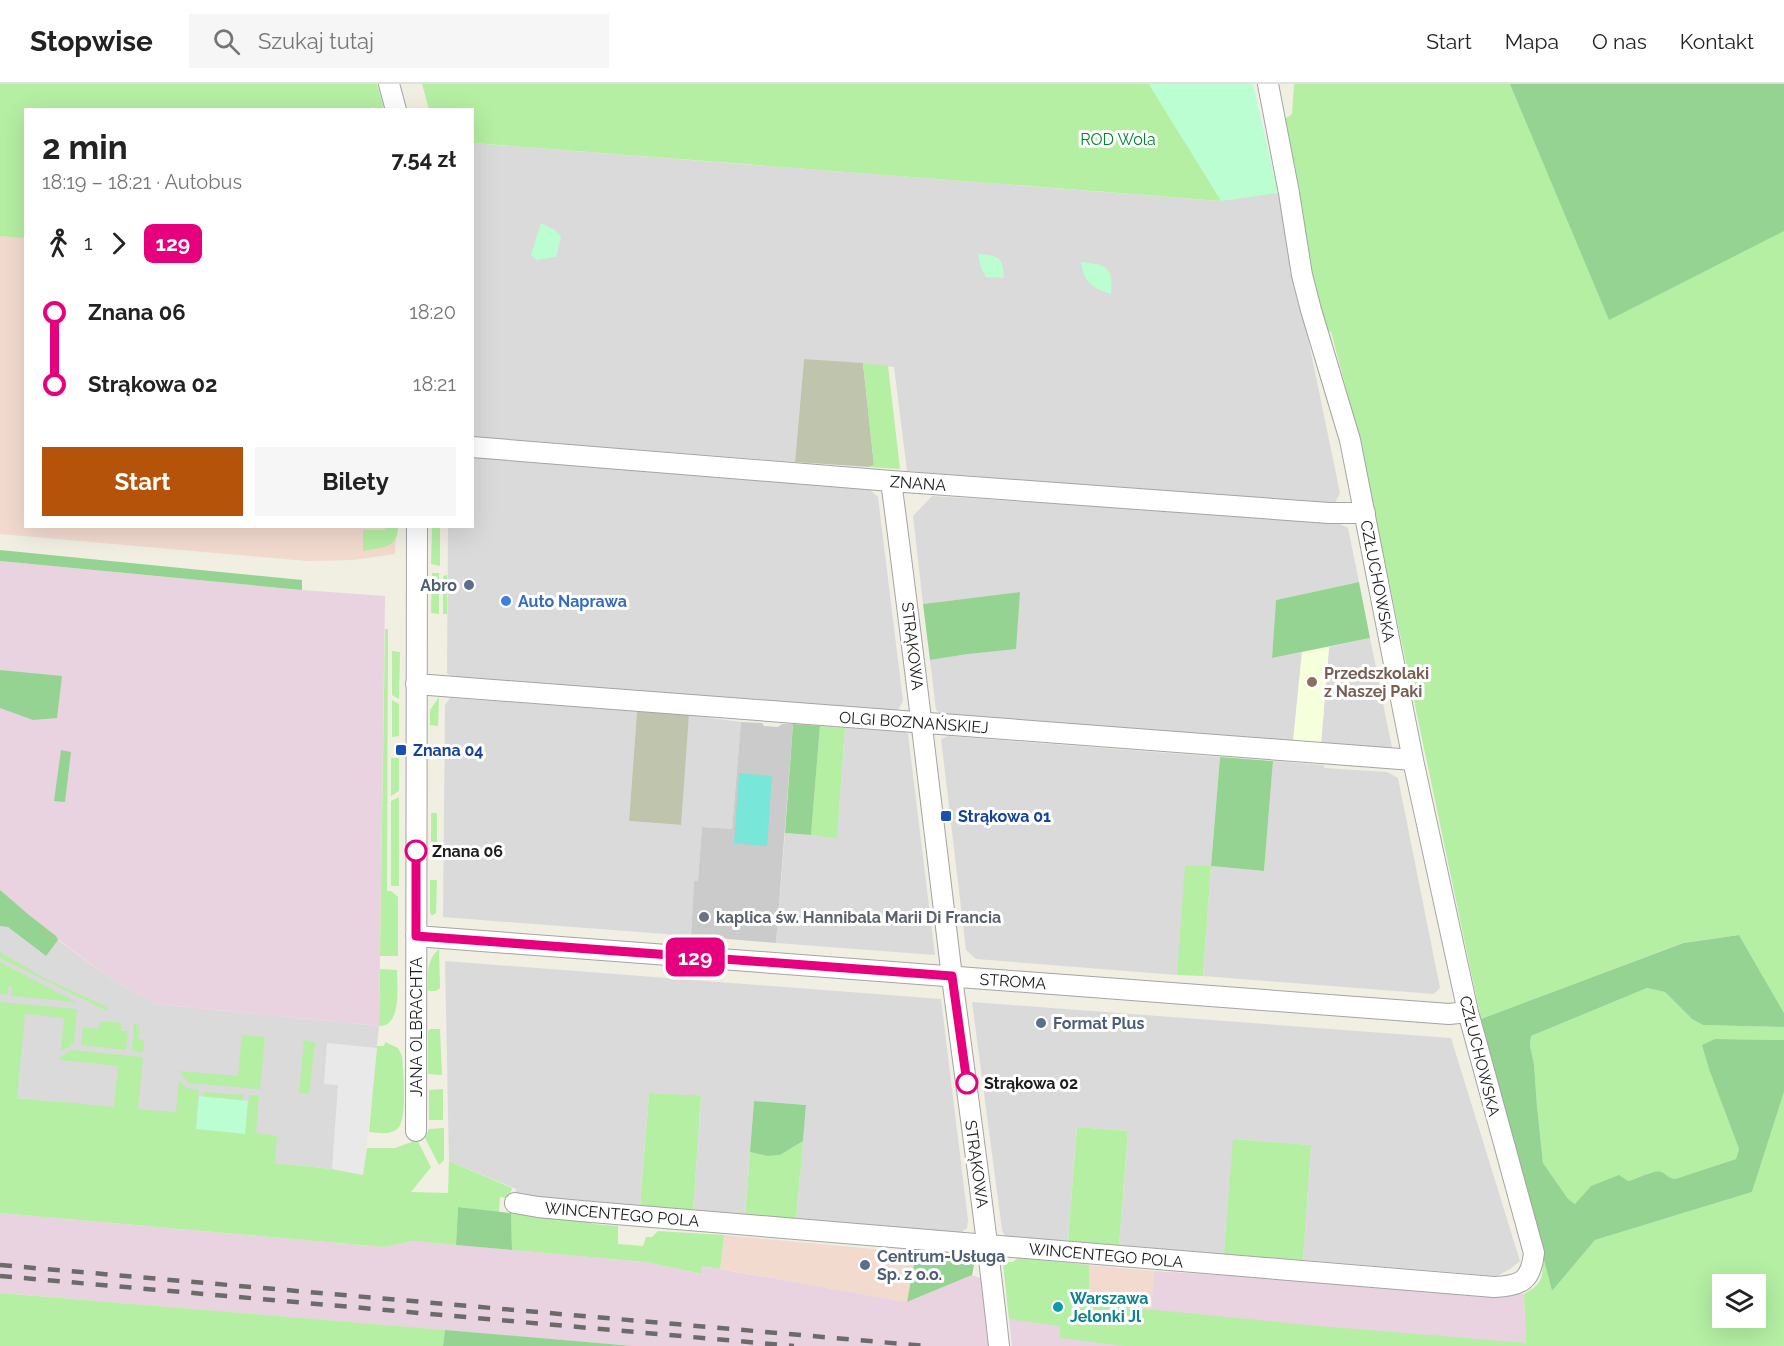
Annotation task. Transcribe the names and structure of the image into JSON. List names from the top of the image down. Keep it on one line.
{"streets":{"street":["ZNANA","CZŁUCHOWSKA","STRĄKOWA","OLGI BOZNAŃSKIEJ","STROMA","JANA OLBRACHTA","WINCENTEGO POLA"]},"crossings":[["ZNANA","CZŁUCHOWSKA"],["ZNANA","STRĄKOWA"],["CZŁUCHOWSKA","OLGI BOZNAŃSKIEJ"],["CZŁUCHOWSKA","STROMA"],["CZŁUCHOWSKA","WINCENTEGO POLA"],["STRĄKOWA","OLGI BOZNAŃSKIEJ"],["STRĄKOWA","STROMA"],["STRĄKOWA","WINCENTEGO POLA"],["OLGI BOZNAŃSKIEJ","JANA OLBRACHTA"],["STROMA","JANA OLBRACHTA"]],"parks":["ROD Wola"],"places":{"other":["Abro","Auto Naprawa","Przedszkolaki z Naszej Paki","Znana 06","kaplica św. Hannibala Marii Di Francia","Format Plus","Strąkowa 02","Centrum-Usługa Sp. z o.o.","Warszawa Jelonki Jl"],"transit":["Znana 04","Strąkowa 01"]},"lines":["bus line 129"],"page":{"header":"Stopwise","search":"Szukaj tutaj","nav":["Start","Mapa","O nas","Kontakt"],"on_map":"129","heading":["2 min","18:19 – 18:21 · Autobus","7.54 zł"],"legs":["1","129"],"list":[{"name":"Znana 06","value":"18:20"},{"name":"Strąkowa 02","value":"18:21"}],"buttons":["Start","Bilety"]}}
